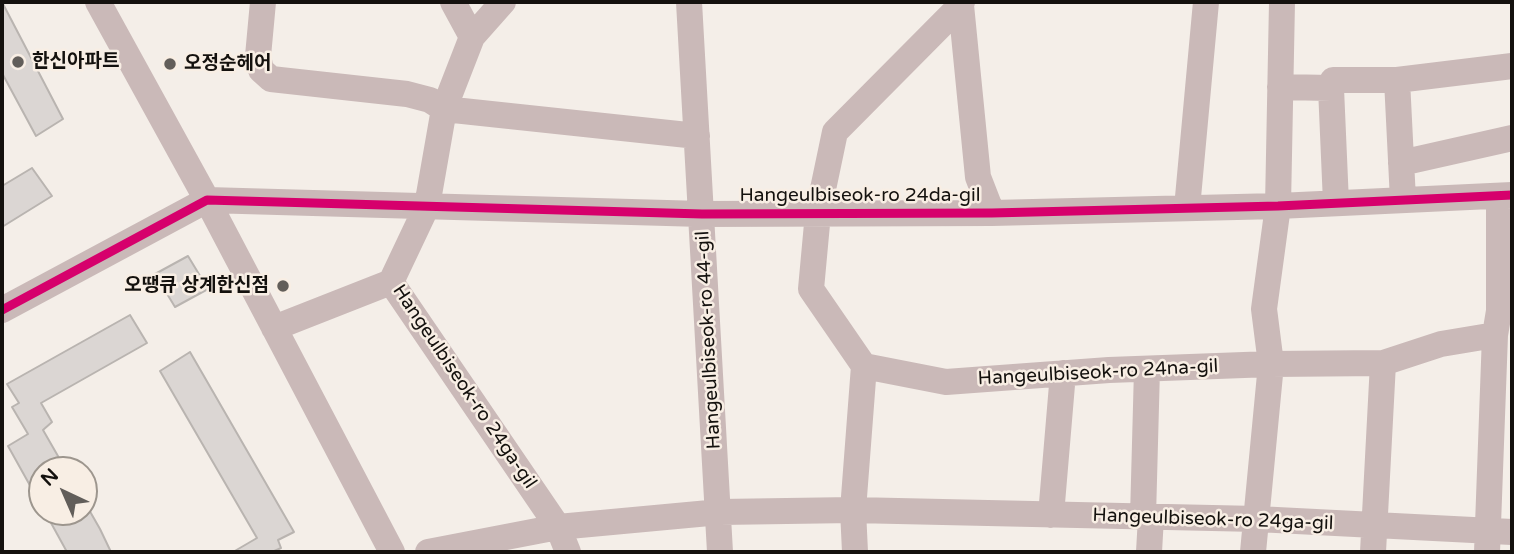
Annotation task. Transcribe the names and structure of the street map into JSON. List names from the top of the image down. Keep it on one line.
{"streets":{"street":["Hangeulbiseok-ro 24da-gil","Hangeulbiseok-ro 44-gil","Hangeulbiseok-ro 24na-gil","Hangeulbiseok-ro 24ga-gil"]},"crossings":[["Hangeulbiseok-ro 24da-gil","Hangeulbiseok-ro 44-gil"],["Hangeulbiseok-ro 24da-gil","Hangeulbiseok-ro 24ga-gil"],["Hangeulbiseok-ro 44-gil","Hangeulbiseok-ro 24ga-gil"],["Hangeulbiseok-ro 24na-gil","Hangeulbiseok-ro 24ga-gil"]],"places":["한신아파트","오정순헤어","오땡큐 상계한신점"],"north":"top left"}
